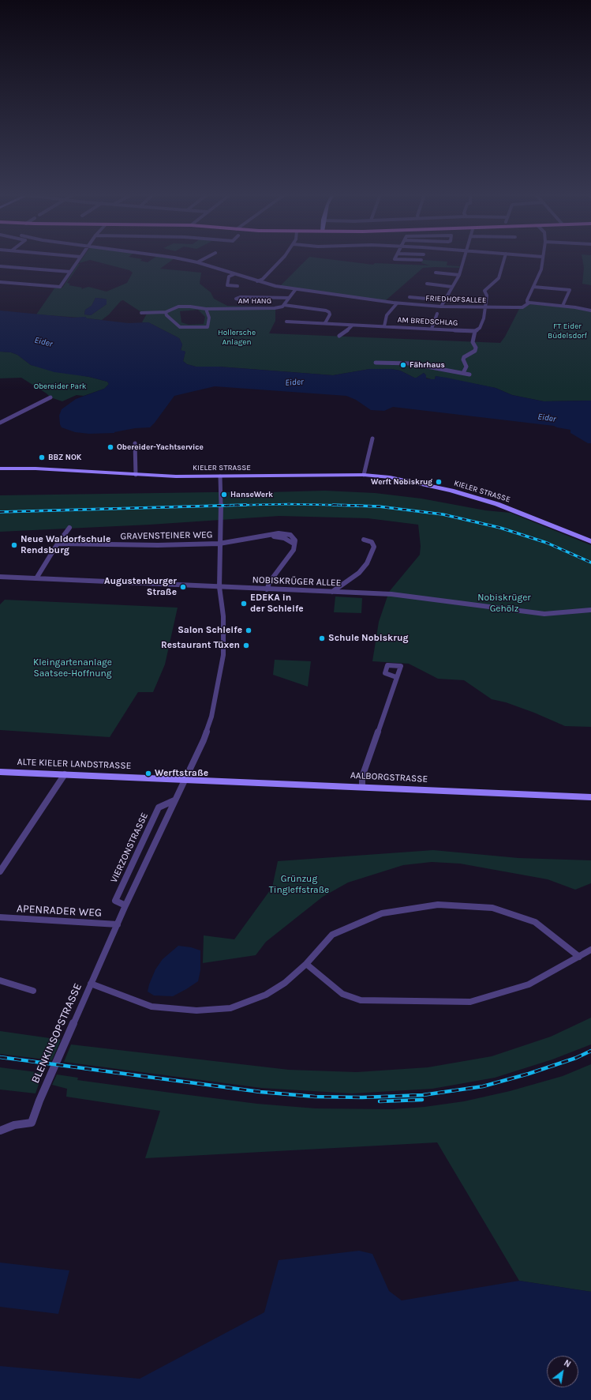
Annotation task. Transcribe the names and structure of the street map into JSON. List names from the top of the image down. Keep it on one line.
{"streets":{"street":["FRIEDHOFSALLEE","AM HANG","AM BREDSCHLAG","KIELER STRASSE","GRAVENSTEINER WEG","NOBISKRÜGER ALLEE","ALTE KIELER LANDSTRASSE","AALBORGSTRASSE","VIERZONSTRASSE","APENRADER WEG","BLENKINSOPSTRASSE"]},"crossings":[["FRIEDHOFSALLEE","AM HANG"],["GRAVENSTEINER WEG","NOBISKRÜGER ALLEE"],["ALTE KIELER LANDSTRASSE","AALBORGSTRASSE"],["APENRADER WEG","BLENKINSOPSTRASSE"]],"water":["Eider"],"parks":["FT Eider Büdelsdorf","Hollersche Anlagen","Obereider Park","Nobiskrüger Gehölz","Kleingartenanlage Saatsee-Hoffnung","Grünzug Tingleffstraße"],"places":["Fährhaus","Obereider-Yachtservice","BBZ NOK","Werft Nobiskrug","HanseWerk","Neue Waldorfschule Rendsburg","Augustenburger Straße","EDEKA in der Schleife","Salon Schleife","Schule Nobiskrug","Restaurant Tüxen","Werftstraße"],"north":"top right"}
